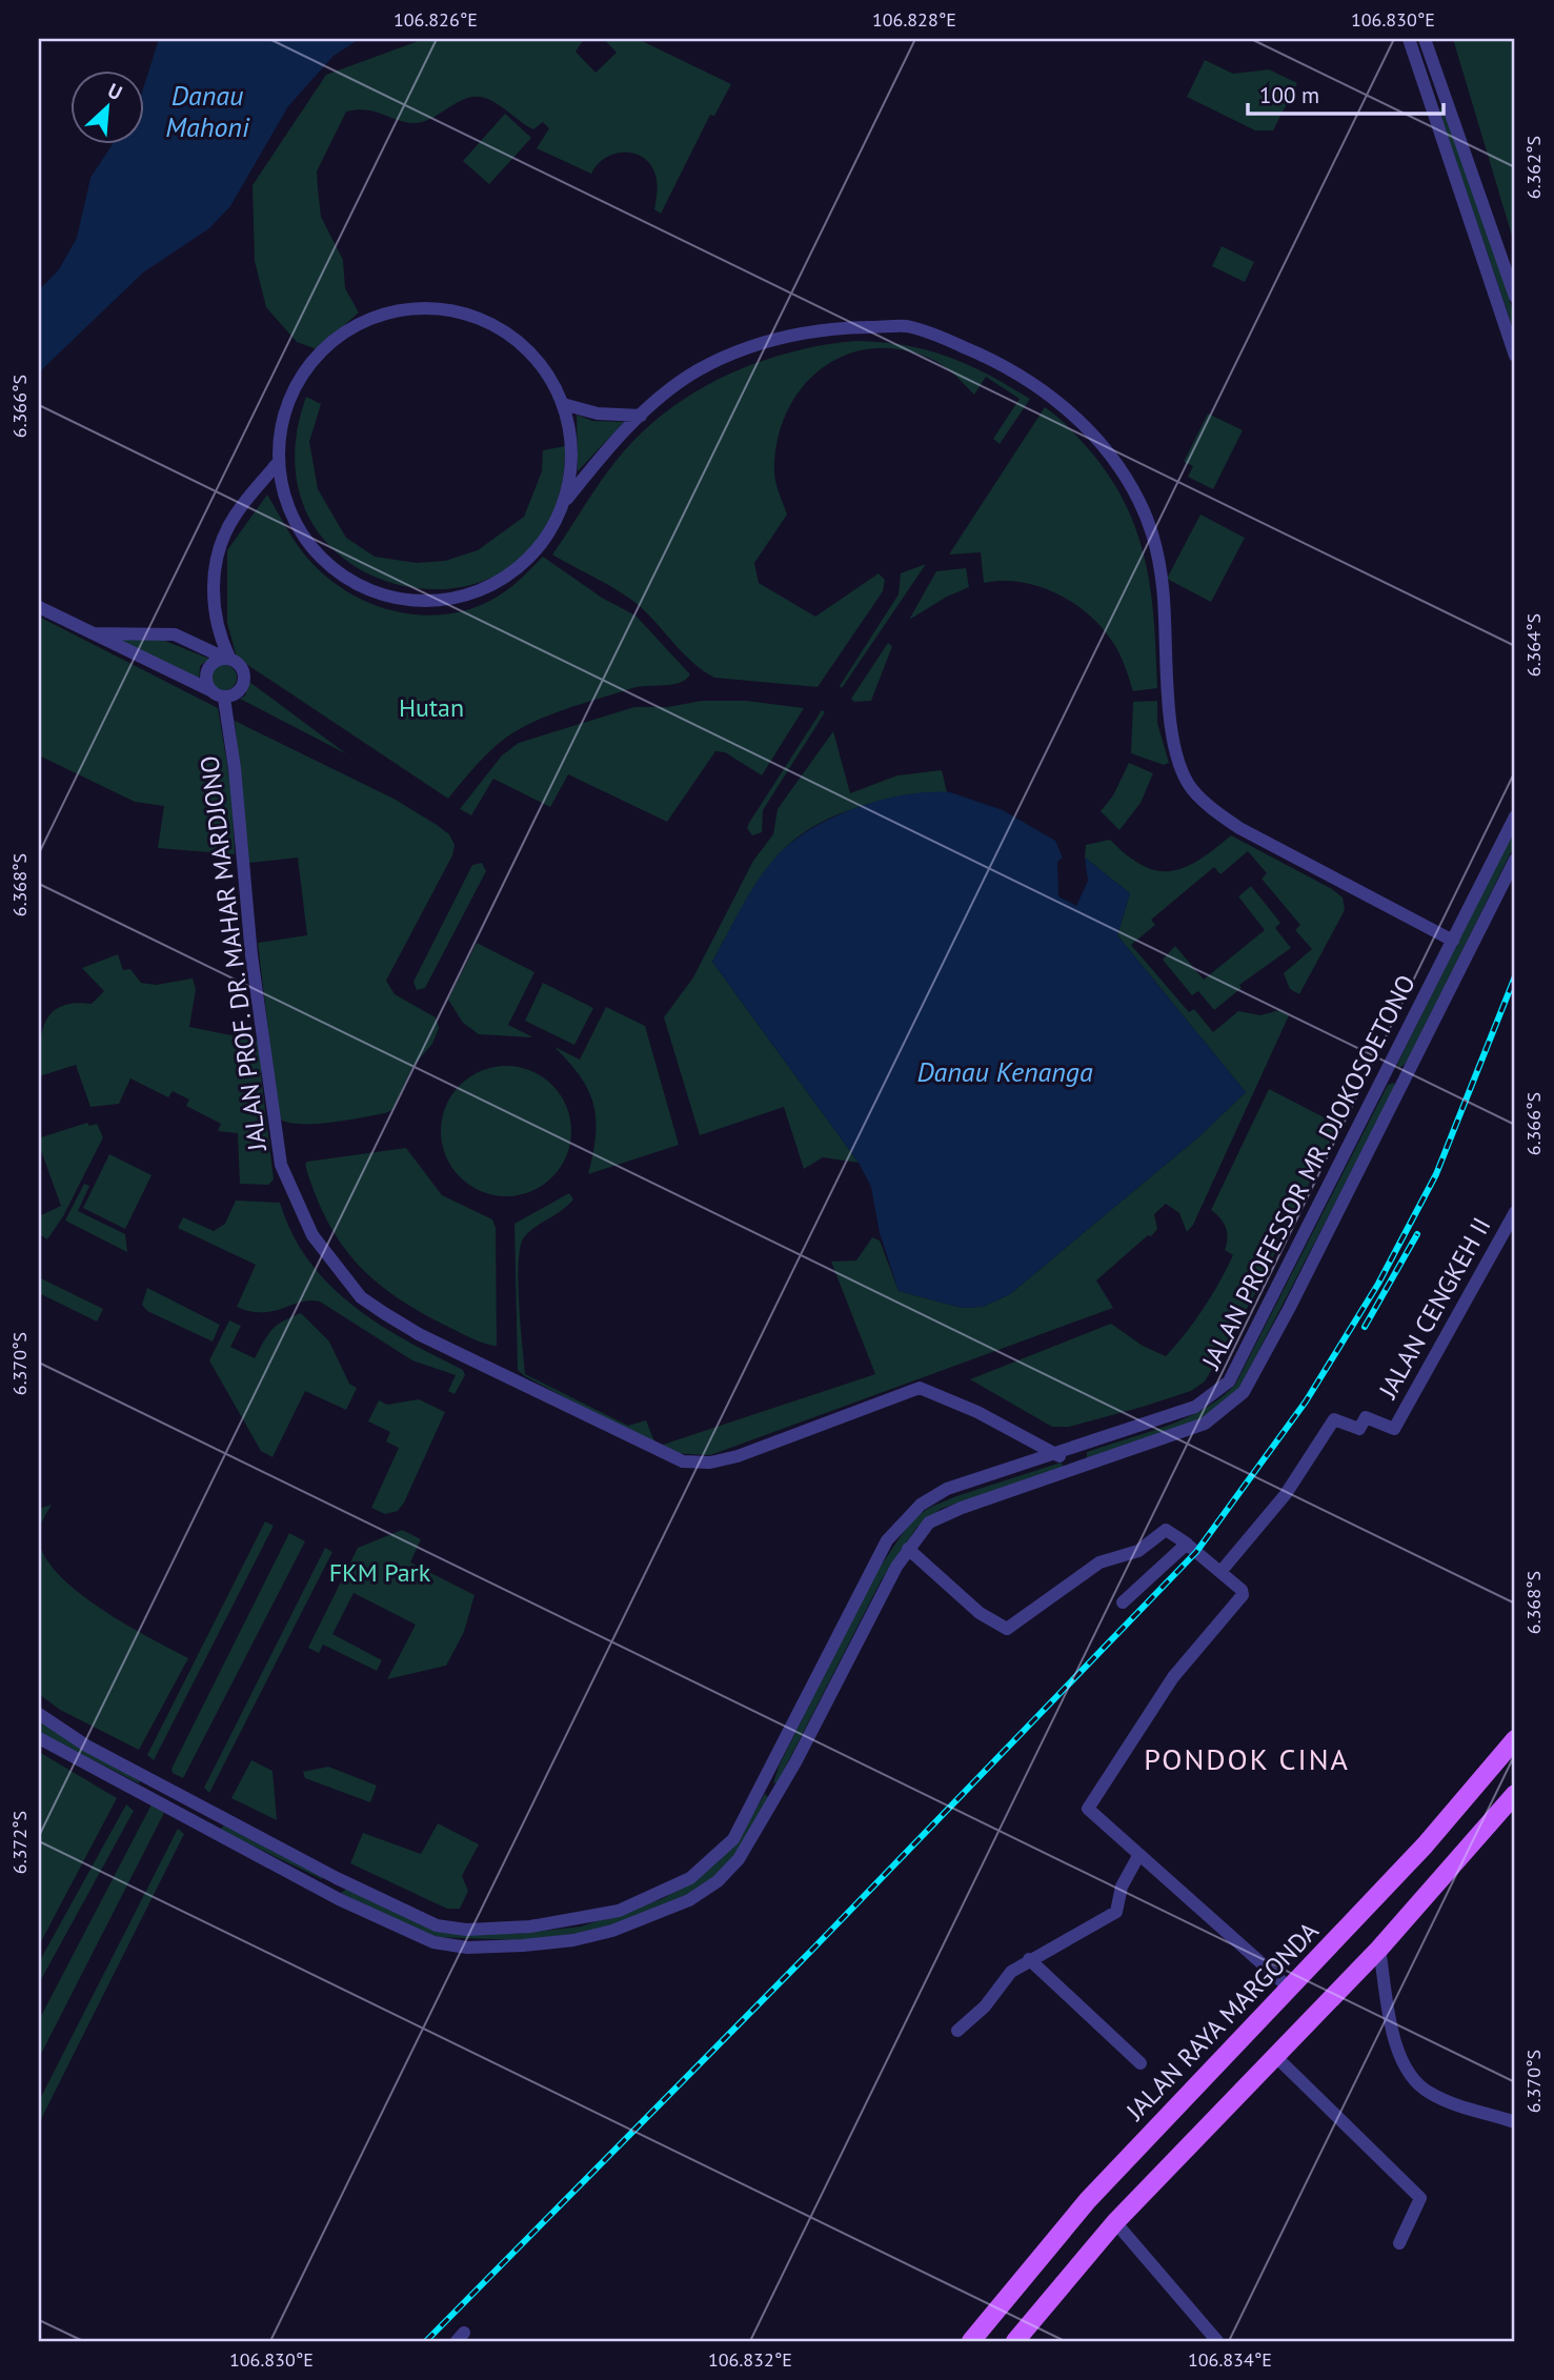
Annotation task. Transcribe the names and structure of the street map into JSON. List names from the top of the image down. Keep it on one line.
{"streets":{"main road":["JALAN RAYA MARGONDA"],"street":["JALAN PROF. DR. MAHAR MARDJONO","JALAN PROFESSOR MR. DJOKOSOETONO","JALAN CENGKEH II"]},"crossings":[["JALAN PROF. DR. MAHAR MARDJONO","JALAN PROFESSOR MR. DJOKOSOETONO"]],"districts":["PONDOK CINA"],"water":["Danau Mahoni","Danau Kenanga"],"parks":["Hutan","FKM Park"],"scale_bar":"100 m","north":"top right","coordinates":["106.826°E","106.828°E","106.830°E","6.362°S","6.366°S","6.364°S","6.368°S","6.370°S","6.372°S","106.832°E","106.834°E"]}
